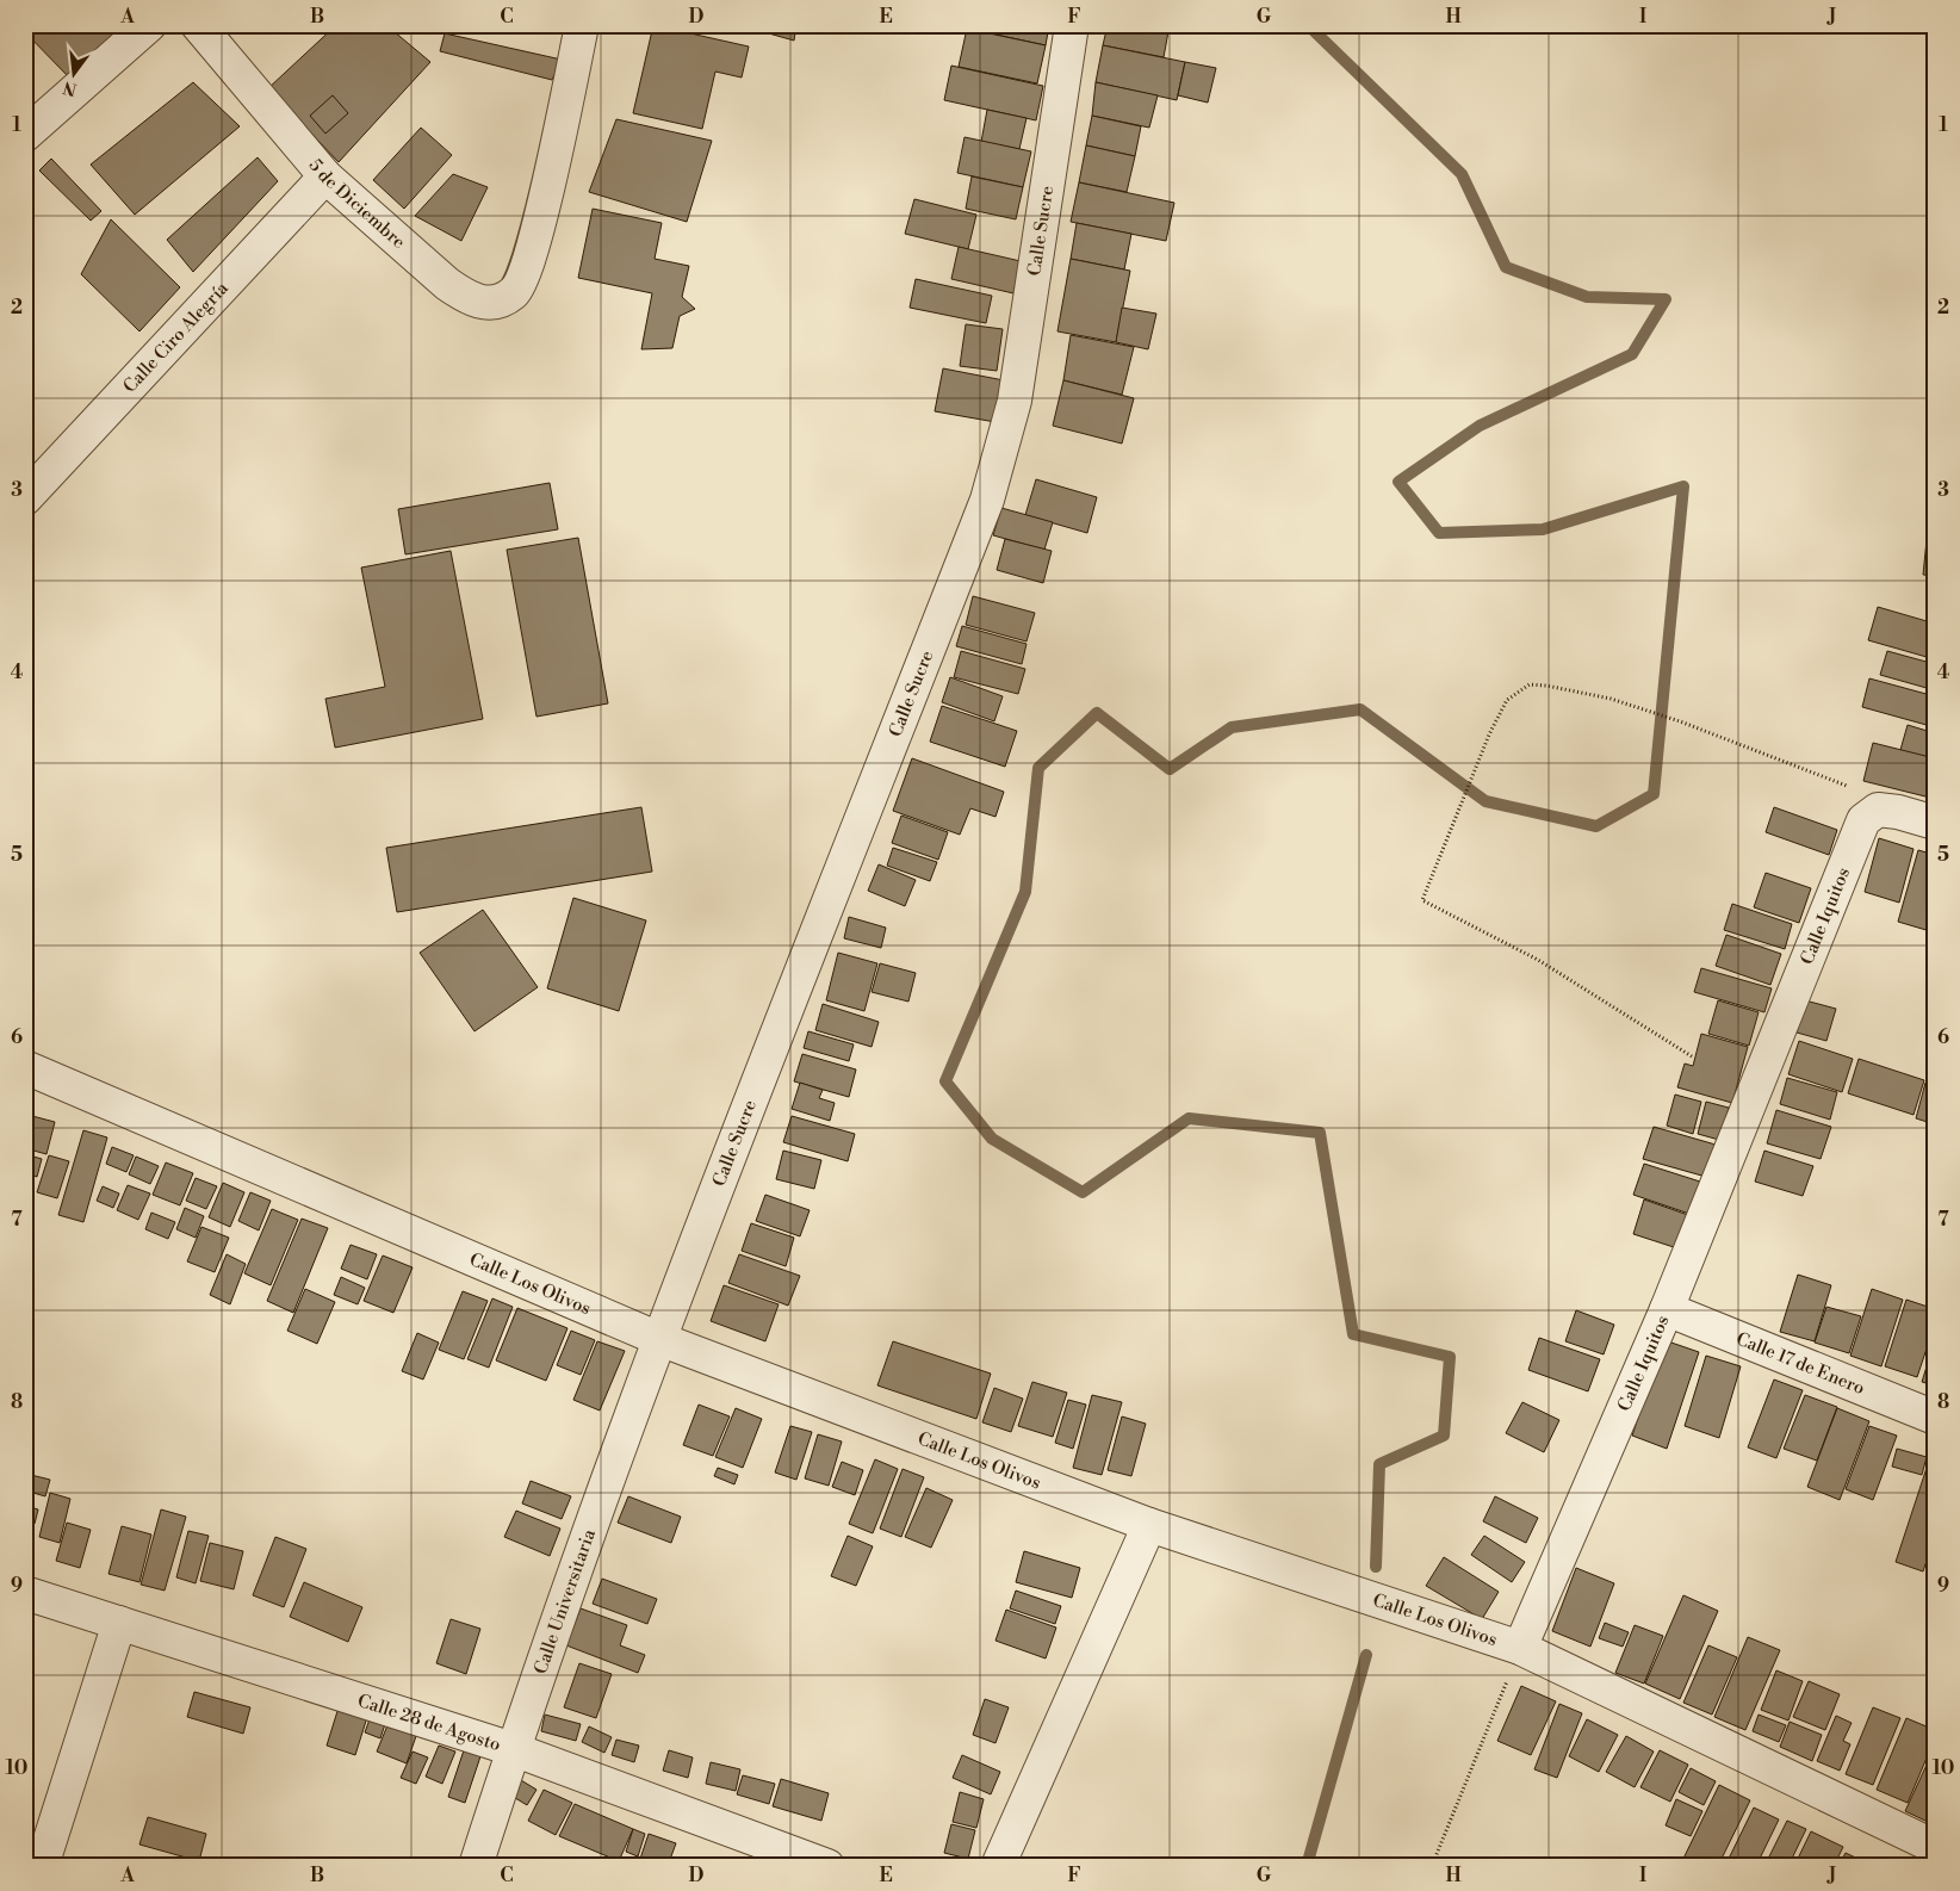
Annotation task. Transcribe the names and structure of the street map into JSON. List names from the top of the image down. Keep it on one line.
{"streets":{"street":["5 de Diciembre","Calle Sucre","Calle Ciro Alegría","Calle Iquitos","Calle Los Olivos","Calle 17 de Enero","Calle Universitaria","Calle 28 de Agosto"]},"crossings":[["5 de Diciembre","Calle Ciro Alegría"],["Calle Sucre","Calle Los Olivos"],["Calle Sucre","Calle Universitaria"],["Calle Iquitos","Calle Los Olivos"],["Calle Iquitos","Calle 17 de Enero"],["Calle Los Olivos","Calle Universitaria"],["Calle Universitaria","Calle 28 de Agosto"]],"north":"bottom","grid":{"columns":["A","B","C","D","E","F","G","H","I","J"],"rows":["1","2","3","4","5","6","7","8","9","10"]}}
